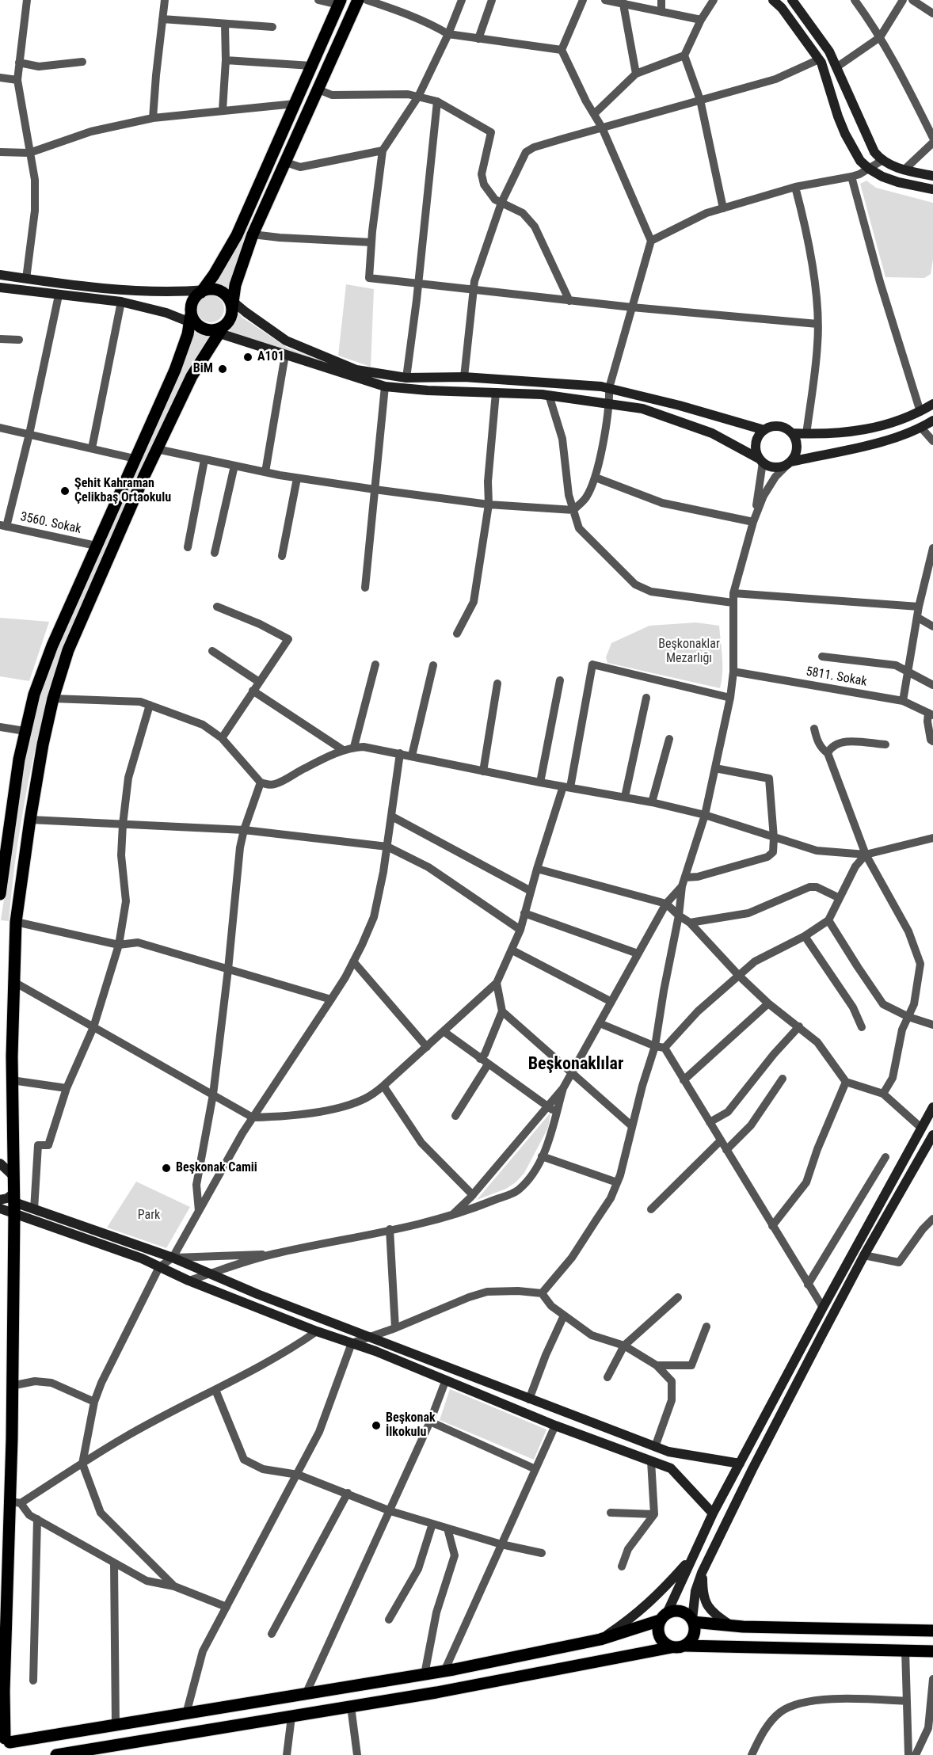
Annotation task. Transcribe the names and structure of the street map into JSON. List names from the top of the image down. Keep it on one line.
{"streets":{"street":["3560. Sokak","5811. Sokak"]},"districts":["Beşkonaklılar"],"parks":["Beşkonaklar Mezarlığı","Park"],"places":["A101","BiM","Şehit Kahraman Çelikbaş Ortaokulu","Beşkonak Camii","Beşkonak İlkokulu"]}
